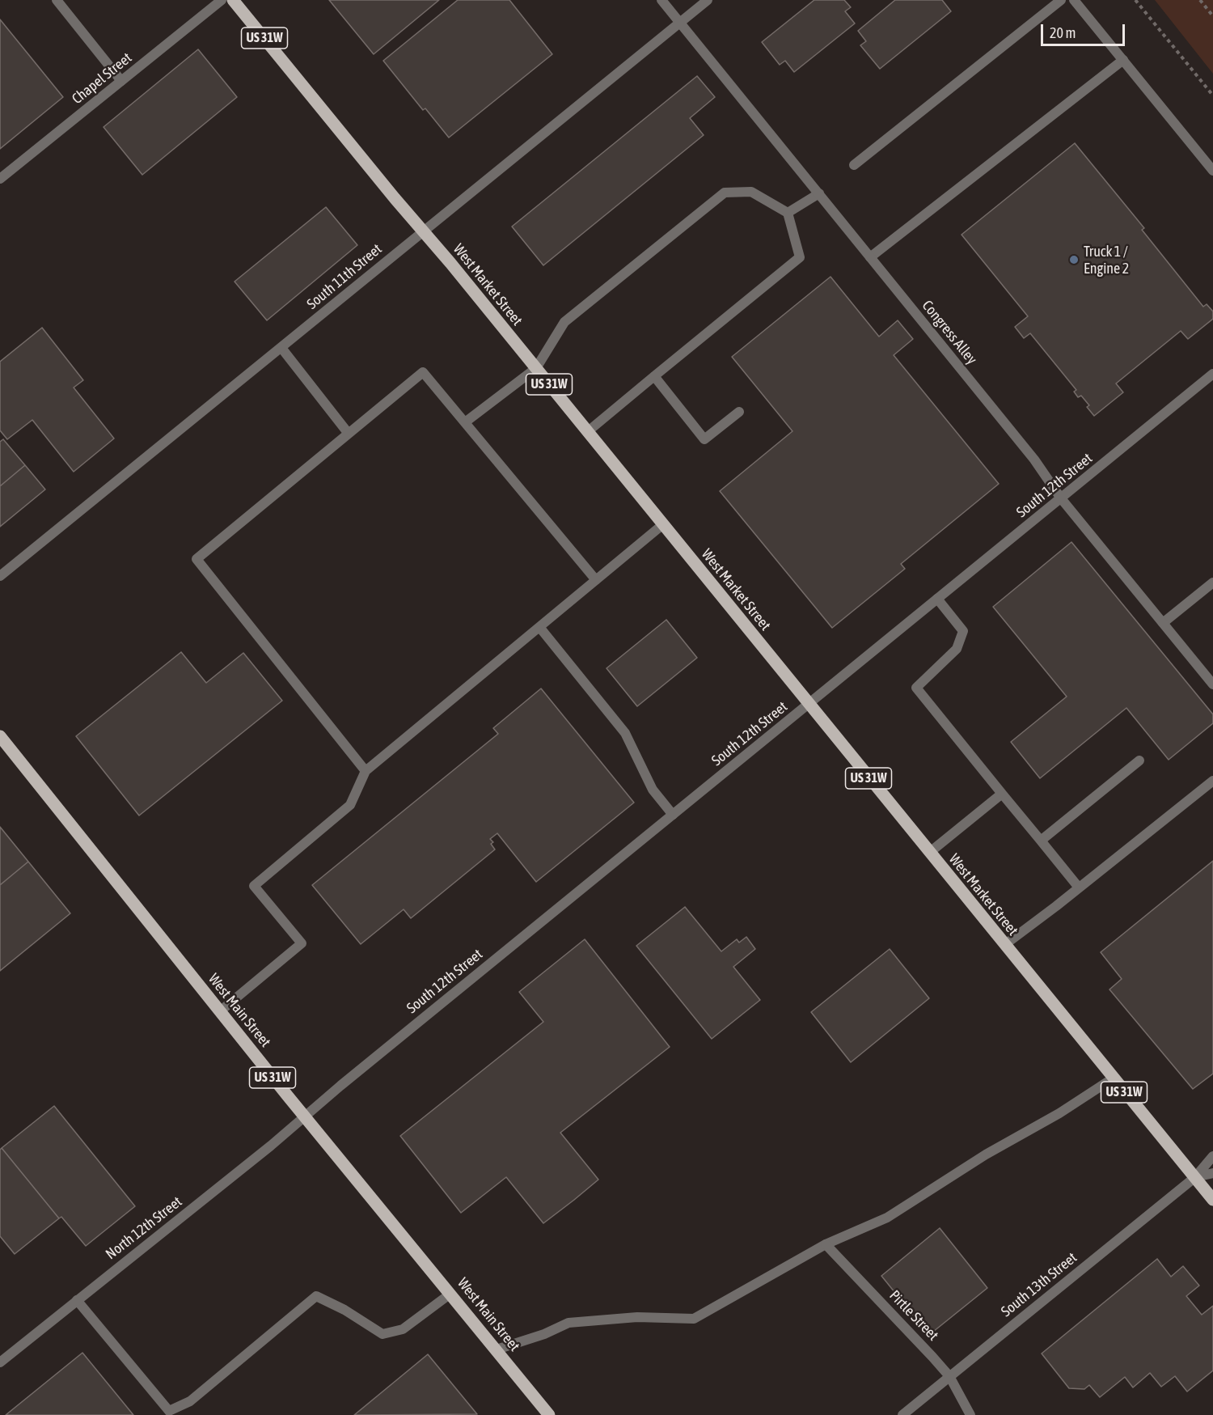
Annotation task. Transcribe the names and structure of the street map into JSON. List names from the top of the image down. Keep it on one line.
{"streets":{"main road":["US 31W","West Market Street","West Main Street"],"street":["Chapel Street","South 11th Street","Congress Alley","South 12th Street","North 12th Street","South 13th Street","Pirtle Street"]},"crossings":[["South 11th Street","West Market Street"],["South 11th Street","Congress Alley"],["West Market Street","South 12th Street"],["West Market Street","South 13th Street"],["Congress Alley","South 12th Street"],["South 12th Street","West Main Street"],["South 12th Street","North 12th Street"],["West Main Street","North 12th Street"],["South 13th Street","Pirtle Street"]],"places":["Truck 1 / Engine 2"],"scale_bar":"20 m"}
